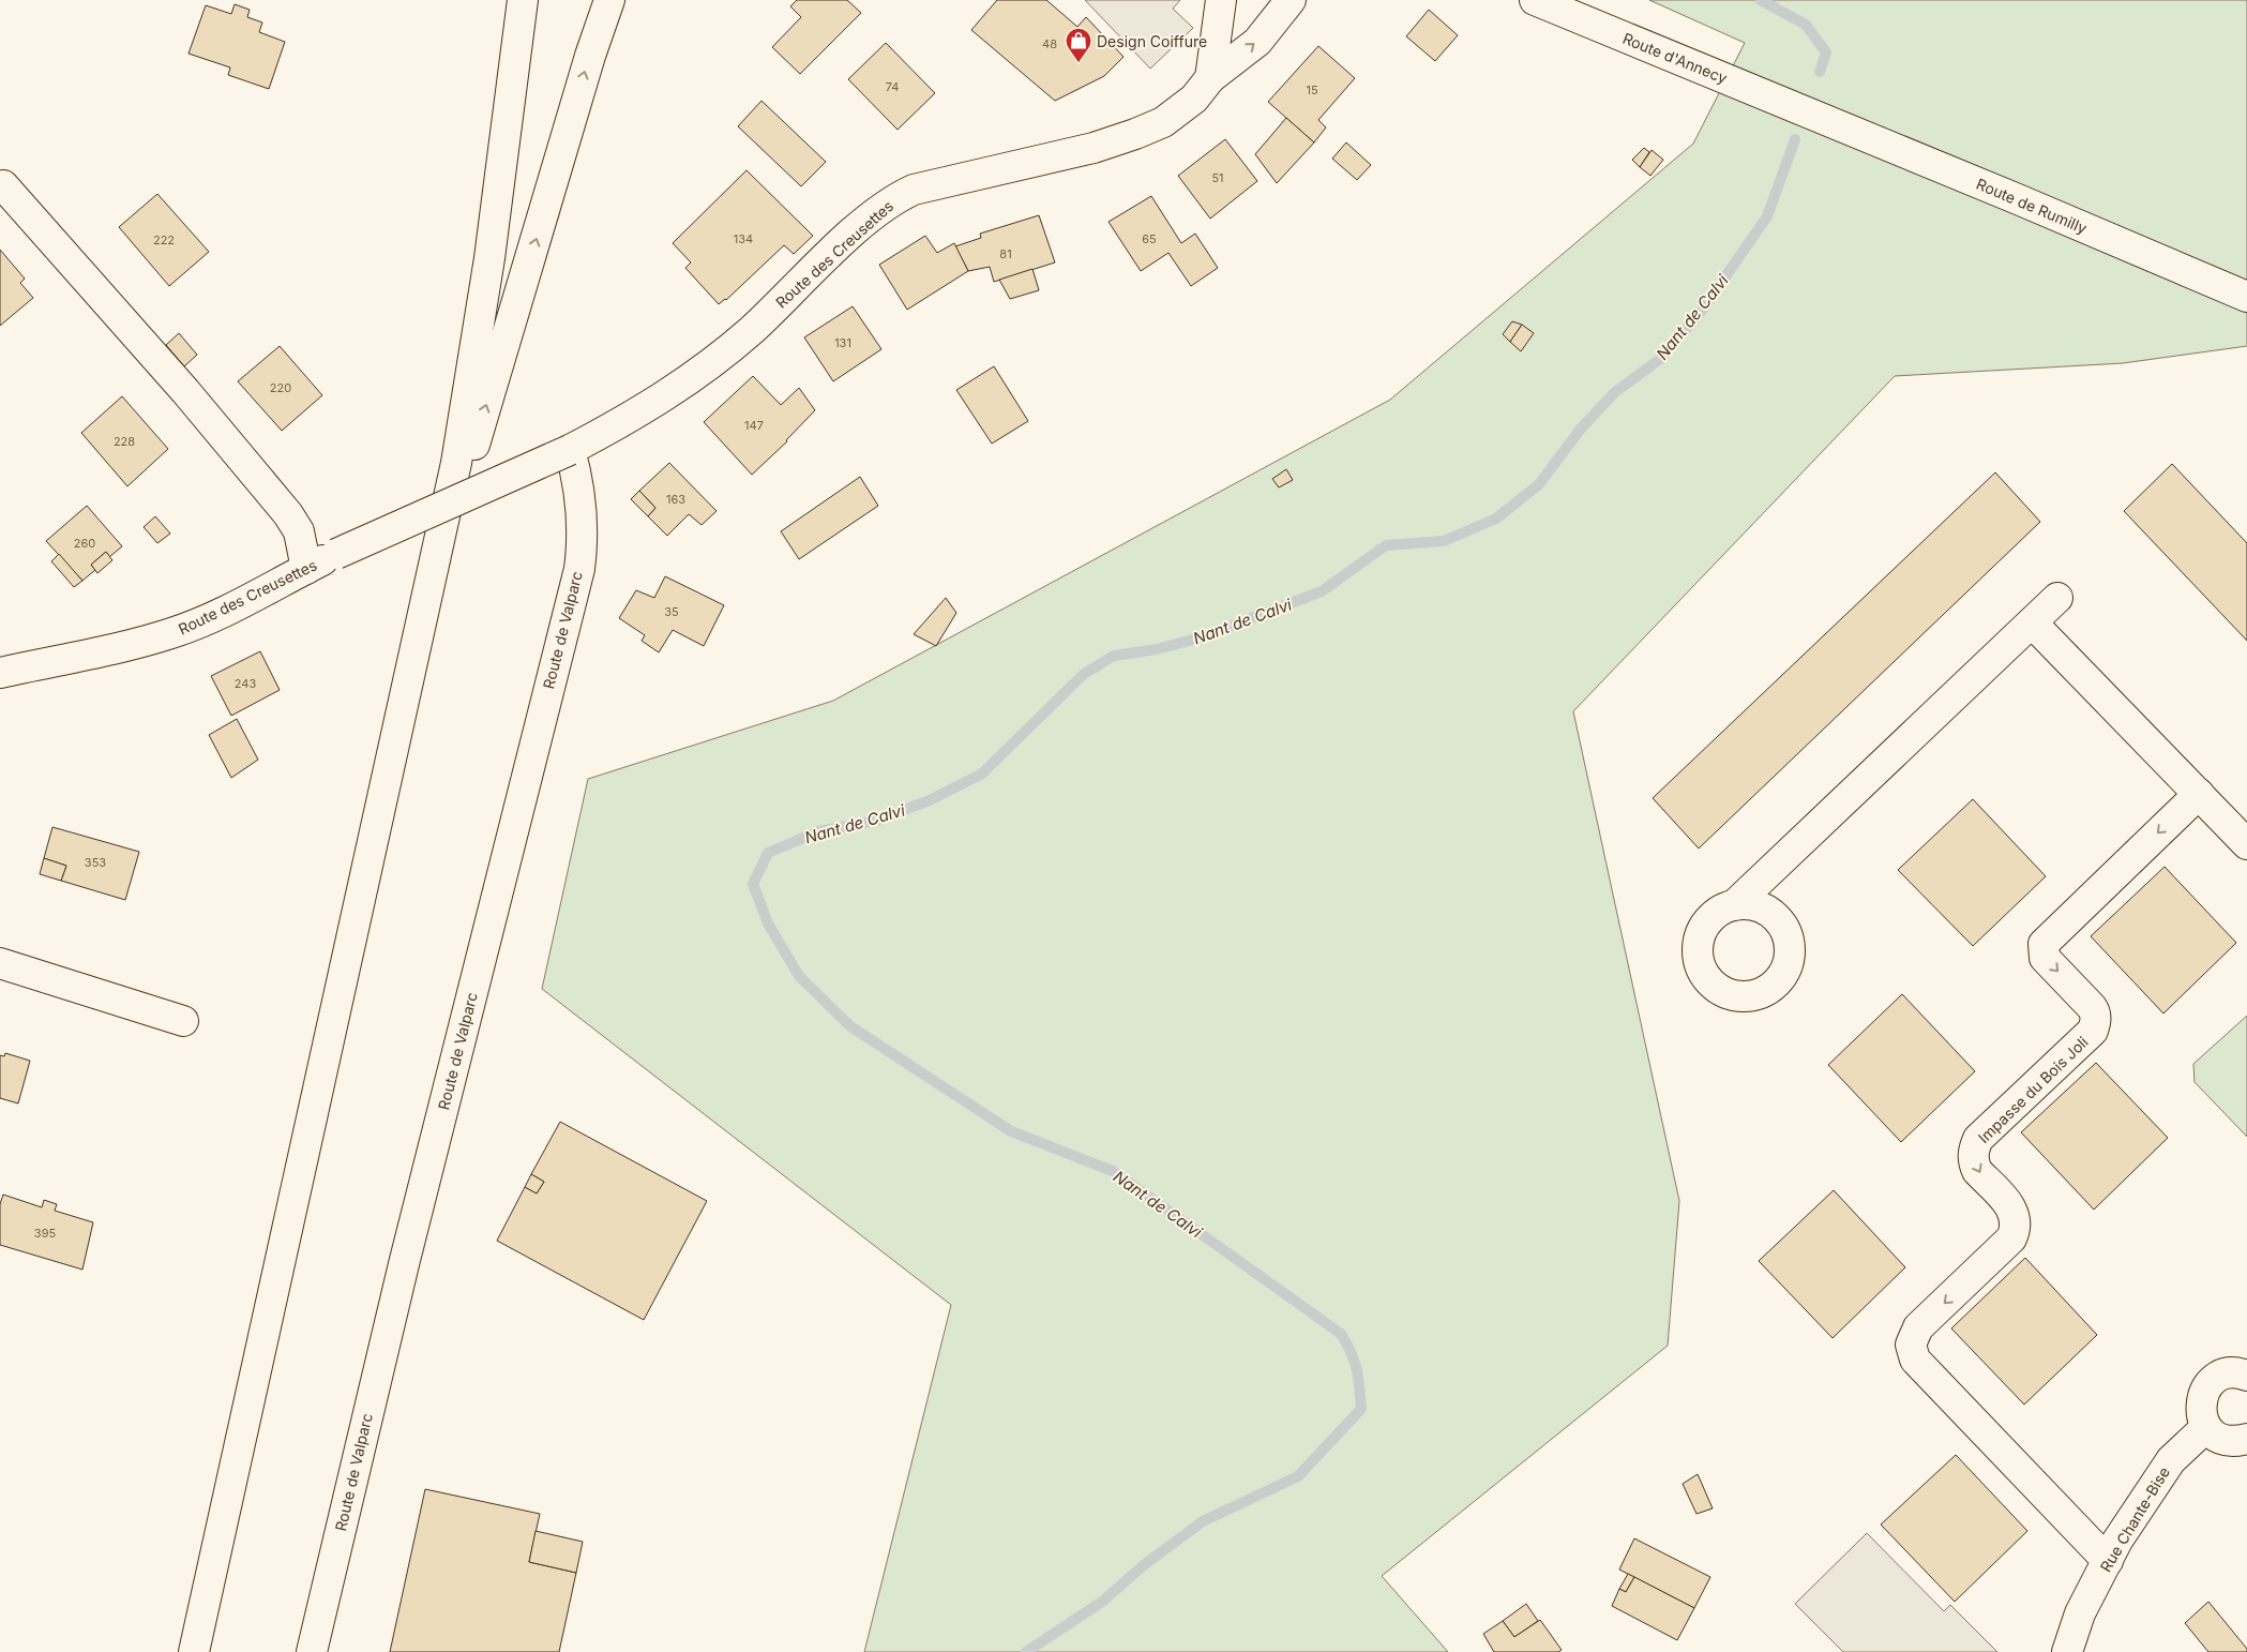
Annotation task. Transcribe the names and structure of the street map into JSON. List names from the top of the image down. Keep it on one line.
{"streets":{"main road":["Route d'Annecy","Route de Rumilly","Route des Creusettes","Route de Valparc","Impasse du Bois Joli","Rue Chante-Bise"]},"crossings":[["Route d'Annecy","Route de Rumilly"],["Route des Creusettes","Route de Valparc"],["Impasse du Bois Joli","Rue Chante-Bise"]],"water":["Nant de Calvi"],"places":{"shop":["Design Coiffure"]},"house_numbers":["48","74","15","51","134","65","222","81","131","220","147","228","163","260","35","243","353","395"]}
